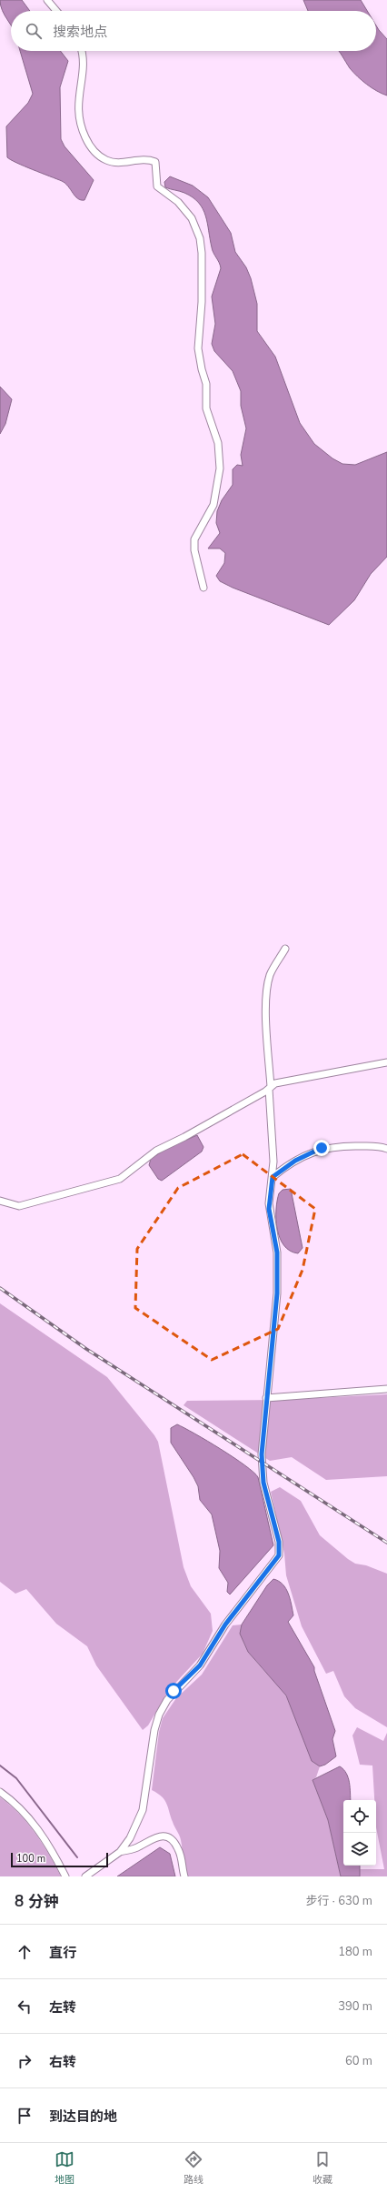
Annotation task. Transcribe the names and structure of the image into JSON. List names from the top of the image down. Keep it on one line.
{"scale_bar":"100 m","page":{"search":"搜索地点","scale":"100 m","heading":["8 分钟","步行 · 630 m"],"list":[["直行","180 m"],["左转","390 m"],["右转","60 m"],"到达目的地"],"nav":["地图","路线","收藏"]}}
